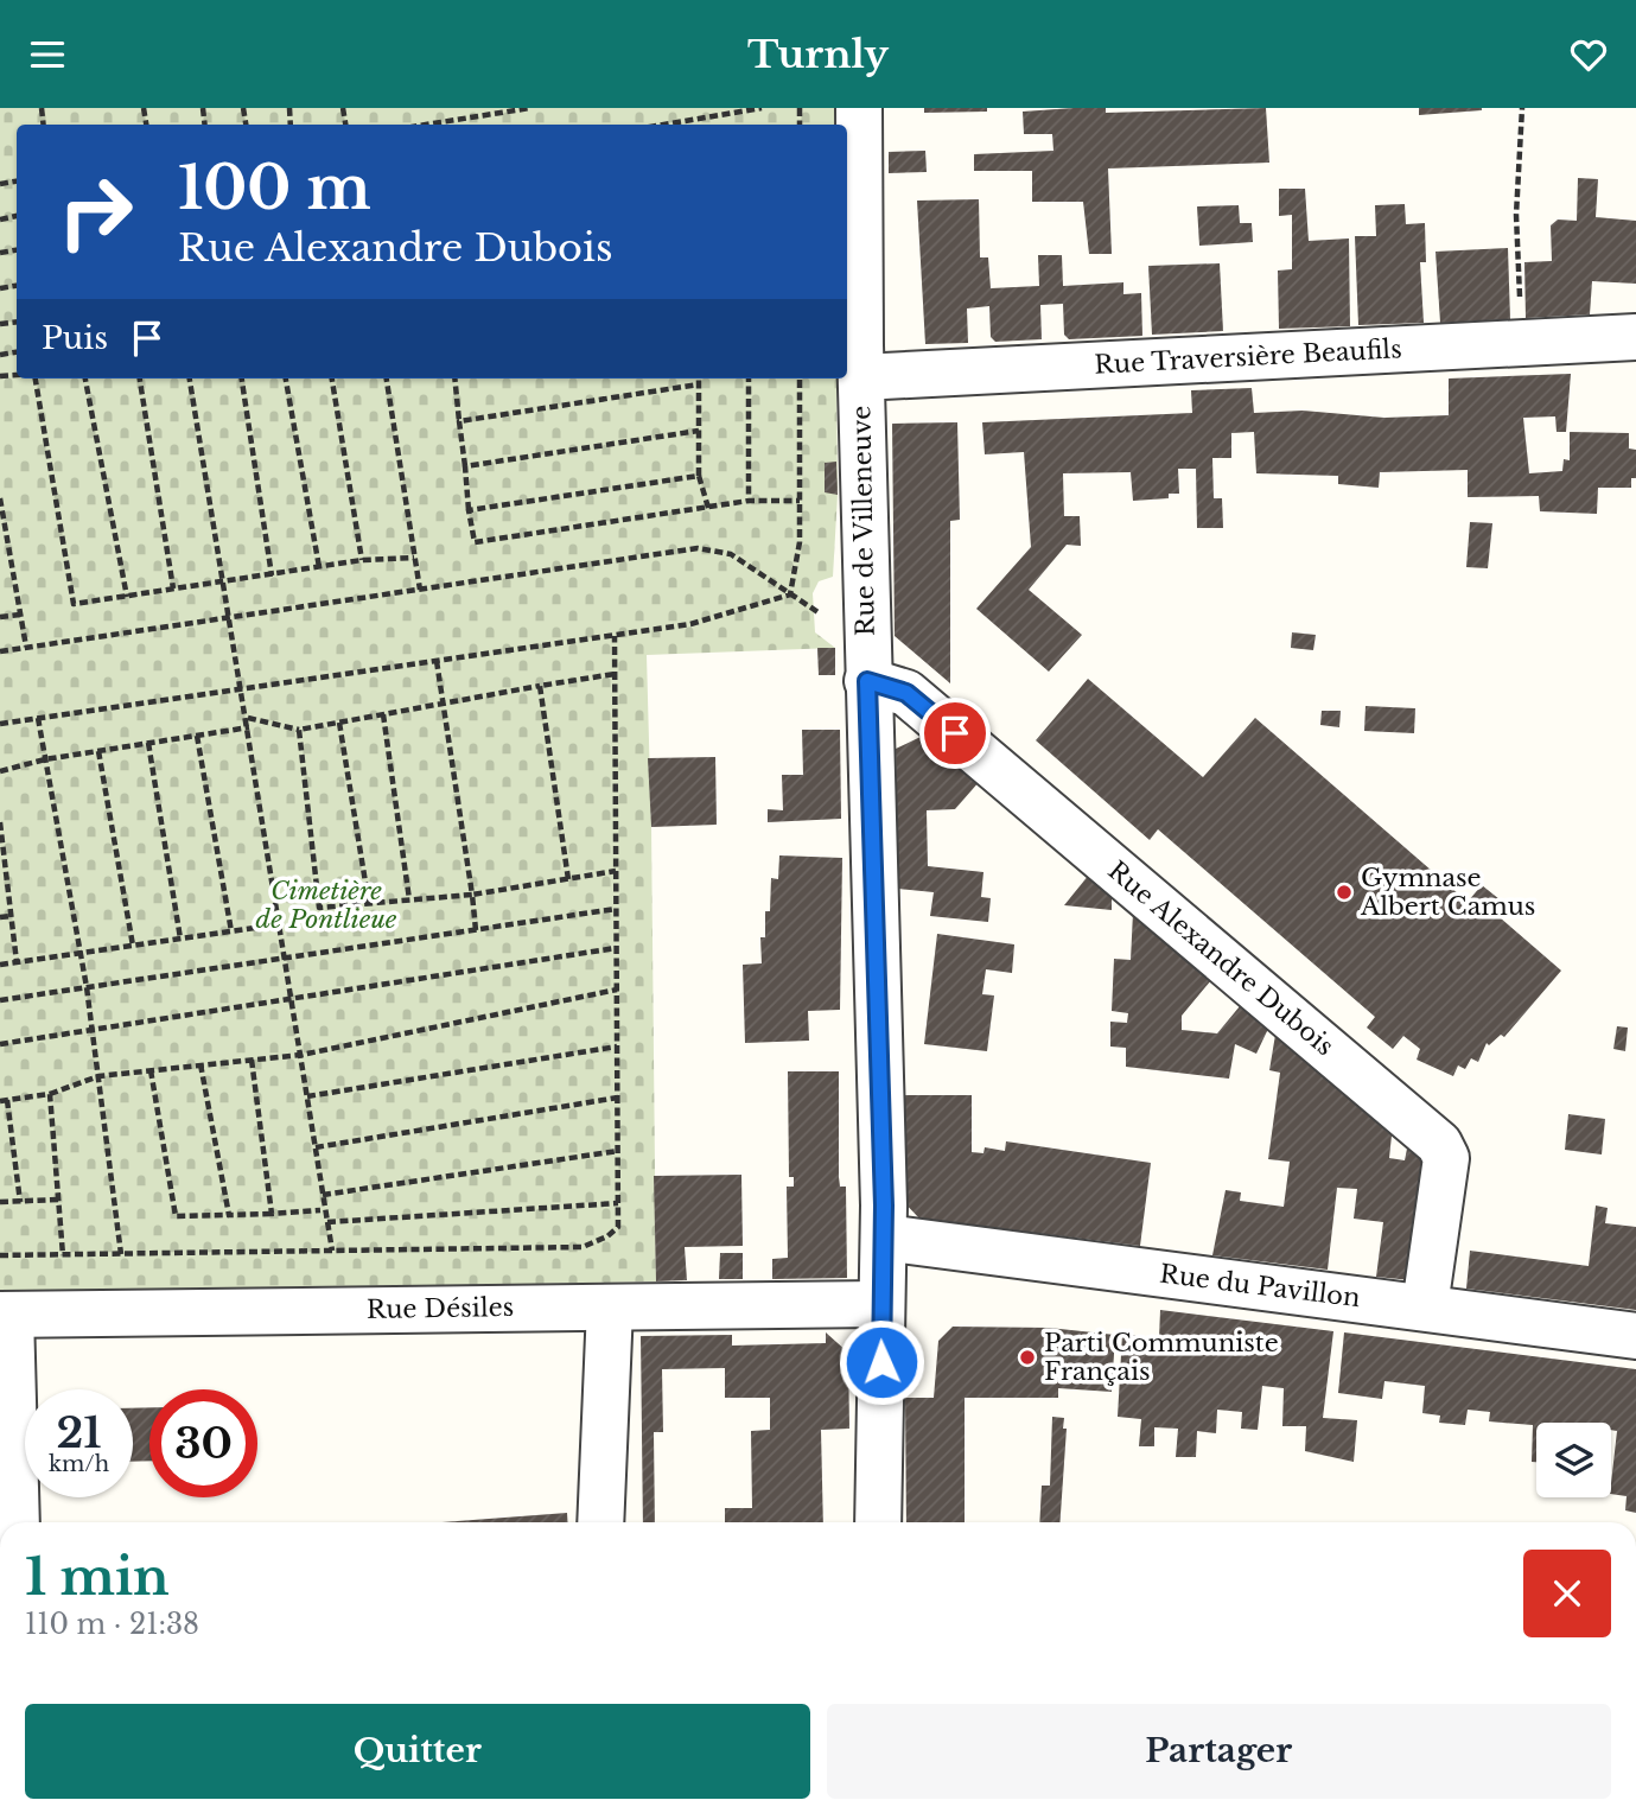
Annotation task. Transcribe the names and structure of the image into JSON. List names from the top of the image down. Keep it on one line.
{"streets":{"street":["Rue Traversière Beaufils","Rue de Villeneuve","Rue Alexandre Dubois","Rue du Pavillon","Rue Désiles"]},"crossings":[["Rue Traversière Beaufils","Rue de Villeneuve"],["Rue de Villeneuve","Rue Alexandre Dubois"],["Rue de Villeneuve","Rue du Pavillon"],["Rue de Villeneuve","Rue Désiles"],["Rue Alexandre Dubois","Rue du Pavillon"]],"parks":["Cimetière de Pontlieue"],"places":["Gymnase Albert Camus","Parti Communiste Français"],"page":{"header":"Turnly","turn":["100 m","Rue Alexandre Dubois"],"then":"Puis","speed":"21 km/h","limit":"30","heading":["1 min","110 m · 21:38"],"buttons":["Quitter","Partager"]}}
